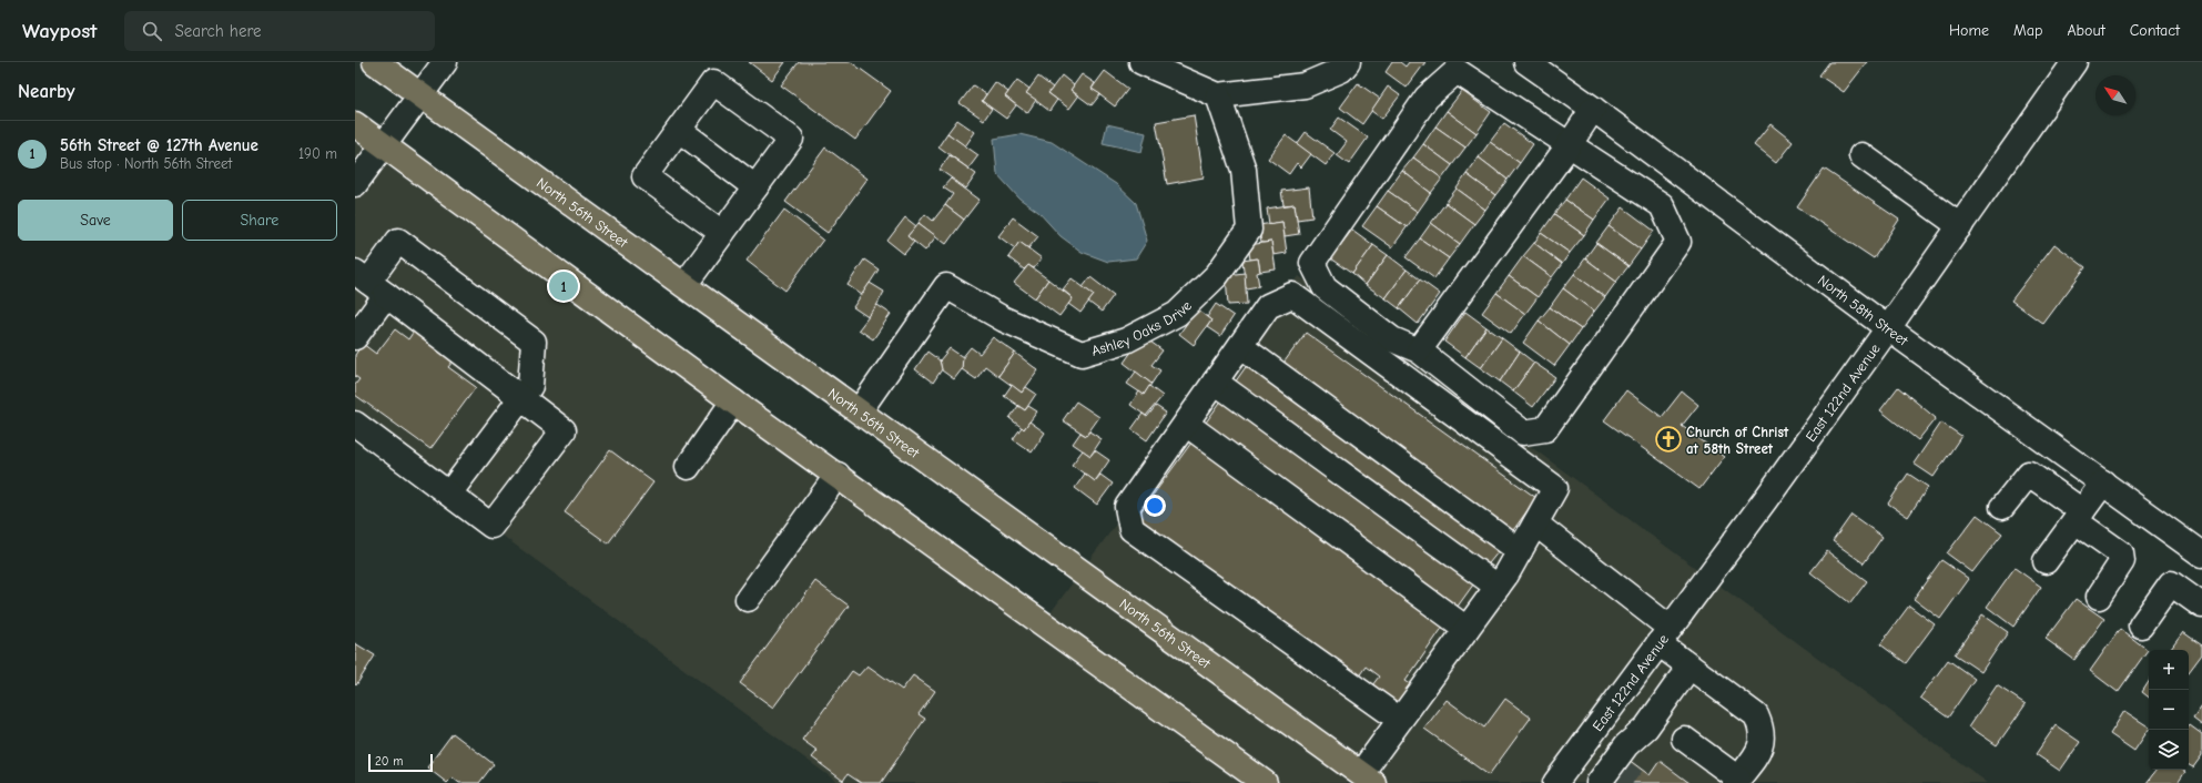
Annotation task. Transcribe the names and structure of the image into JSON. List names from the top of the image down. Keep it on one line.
{"streets":{"main road":["North 56th Street"],"street":["North 58th Street","Ashley Oaks Drive","East 122nd Avenue"]},"crossings":[["North 56th Street","Ashley Oaks Drive"],["North 58th Street","East 122nd Avenue"]],"places":{"church":["Church of Christ at 58th Street"]},"scale_bar":"20 m","north":"top left","page":{"header":"Waypost","search":"Search here","nav":["Home","Map","About","Contact"],"heading":"Nearby","list":[{"mark":"1","name":"56th Street @ 127th Avenue","note":"Bus stop · North 56th Street","value":"190 m"}],"buttons":["Save","Share"],"pins":"1","map_buttons":["+","−"],"scale":"20 m"}}
